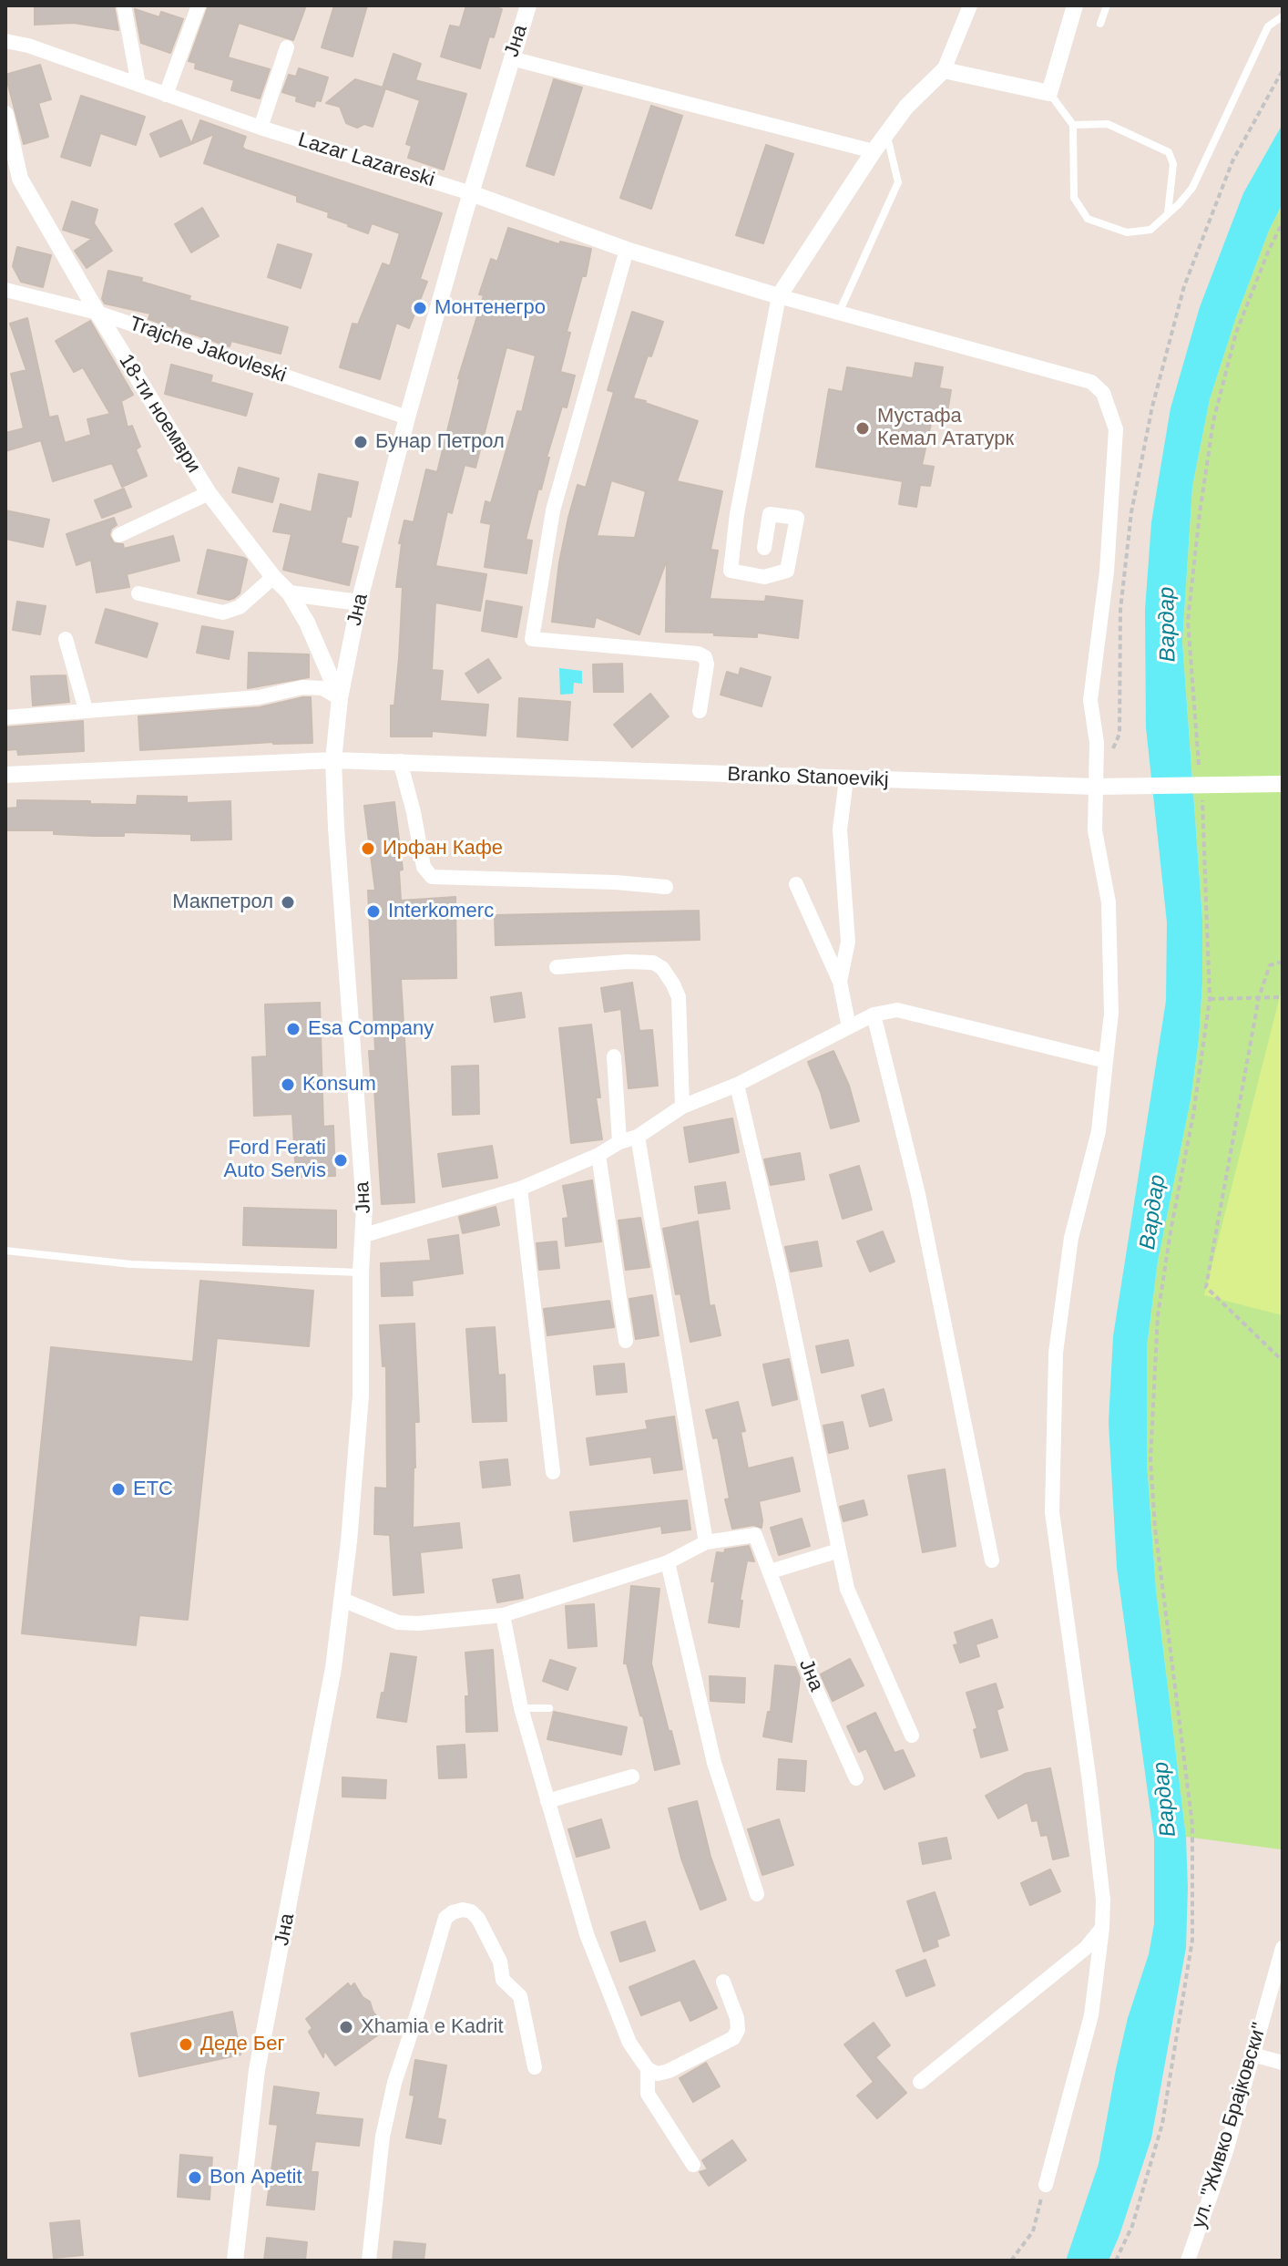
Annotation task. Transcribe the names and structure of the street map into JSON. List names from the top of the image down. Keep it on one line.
{"streets":{"street":["Јна","Lazar Lazareski","Trajche Jakovleski","18-ти ноември","Branko Stanoevikj","ул. \"Живко Брајковски\""]},"crossings":[["Јна","Lazar Lazareski"],["Јна","Trajche Jakovleski"],["Јна","18-ти ноември"],["Јна","Branko Stanoevikj"],["Trajche Jakovleski","18-ти ноември"]],"water":["Вардар"],"places":["Монтенегро","Мустафа Кемал Ататурк","Бунар Петрол","Ирфан Кафе","Макпетрол","Interkomerc","Esa Company","Konsum","Ford Ferati Auto Servis","ETC","Xhamia e Kadrit","Деде Бег","Bon Apetit"]}
